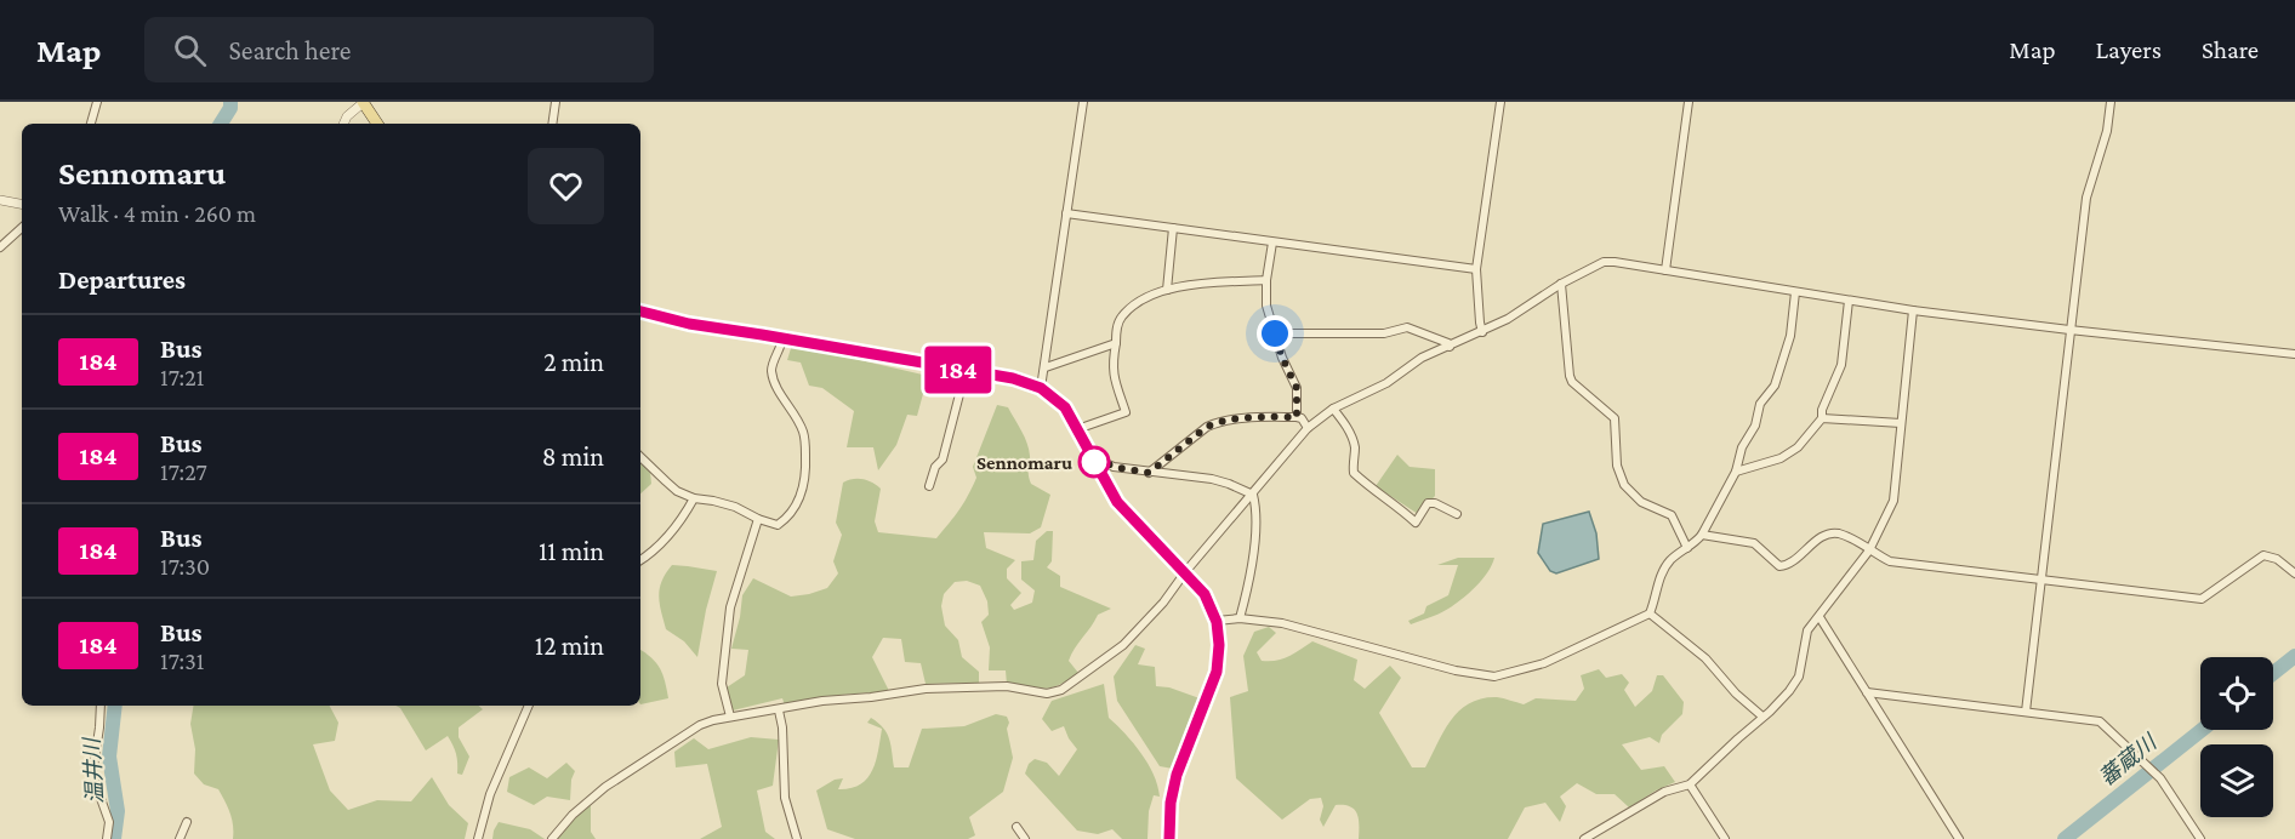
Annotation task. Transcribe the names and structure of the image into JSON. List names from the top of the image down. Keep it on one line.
{"water":["蕃蔵川","温井川"],"places":["Sennomaru"],"lines":["bus line 184"],"page":{"header":"Map","search":"Search here","nav":["Map","Layers","Share"],"on_map":"184","heading":[["Sennomaru","Walk · 4 min · 260 m"],"Departures"],"list":[{"mark":"184","name":"Bus","note":"17:21","value":"2 min"},{"mark":"184","name":"Bus","note":"17:27","value":"8 min"},{"mark":"184","name":"Bus","note":"17:30","value":"11 min"},{"mark":"184","name":"Bus","note":"17:31","value":"12 min"}]}}
